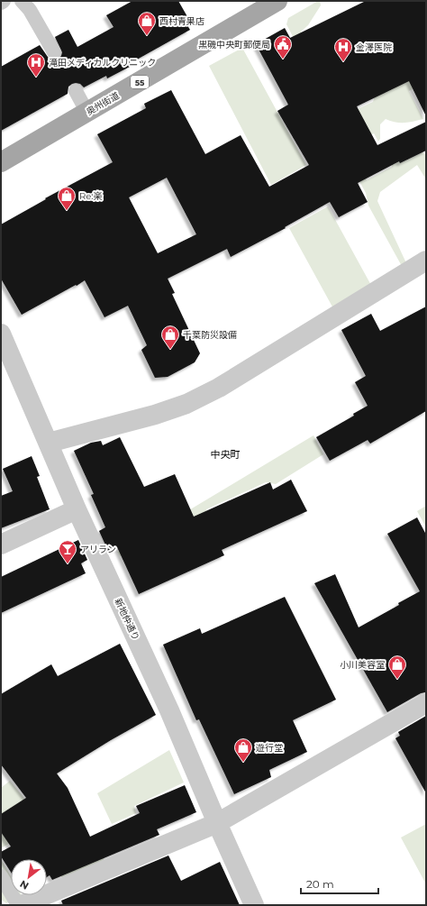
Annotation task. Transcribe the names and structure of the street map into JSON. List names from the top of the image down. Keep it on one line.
{"streets":{"main road":["55","奥州街道"],"street":["新地仲通り"]},"districts":["中央町"],"places":{"shop":["西村青果店","Re:楽","千葉防災設備","小川美容室","遊行堂"],"public building":["黒磯中央町郵便局"],"hospital":["金澤医院","滝田メディカルクリニック"],"bar":["アリラン"]},"scale_bar":"20 m","north":"bottom left"}
